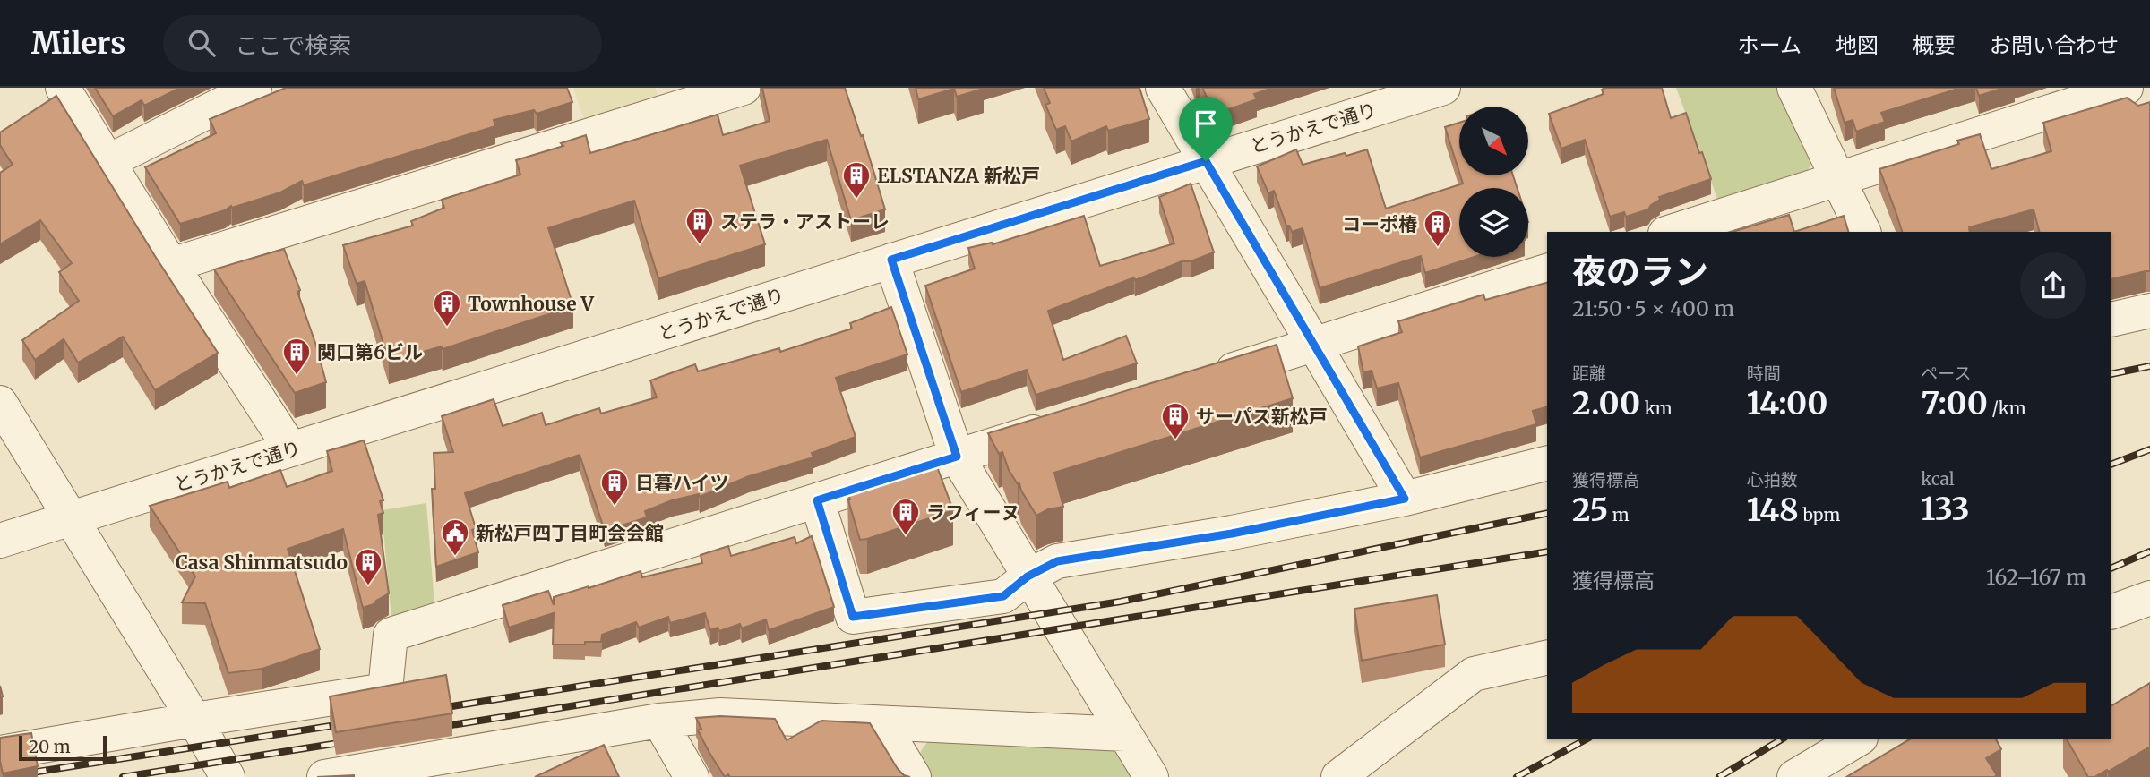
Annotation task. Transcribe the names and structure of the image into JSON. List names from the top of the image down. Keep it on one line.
{"streets":{"street":["とうかえで通り"]},"places":{"building":["ELSTANZA 新松戸","ステラ・アストーレ","コーポ椿","Townhouse V","関口第6ビル","サーパス新松戸","日暮ハイツ","ラフィーヌ","Casa Shinmatsudo"],"public building":["新松戸四丁目町会会館"]},"scale_bar":"20 m","north":"bottom right","page":{"header":"Milers","search":"ここで検索","nav":["ホーム","地図","概要","お問い合わせ"],"heading":["夜のラン","21:50 · 5 × 400 m"],"stats":[["距離","2.00 km"],["時間","14:00"],["ペース","7:00 /km"],["獲得標高","25 m"],["心拍数","148 bpm"],["kcal","133"]],"chart":["獲得標高","162–167 m"],"scale":"20 m"}}
